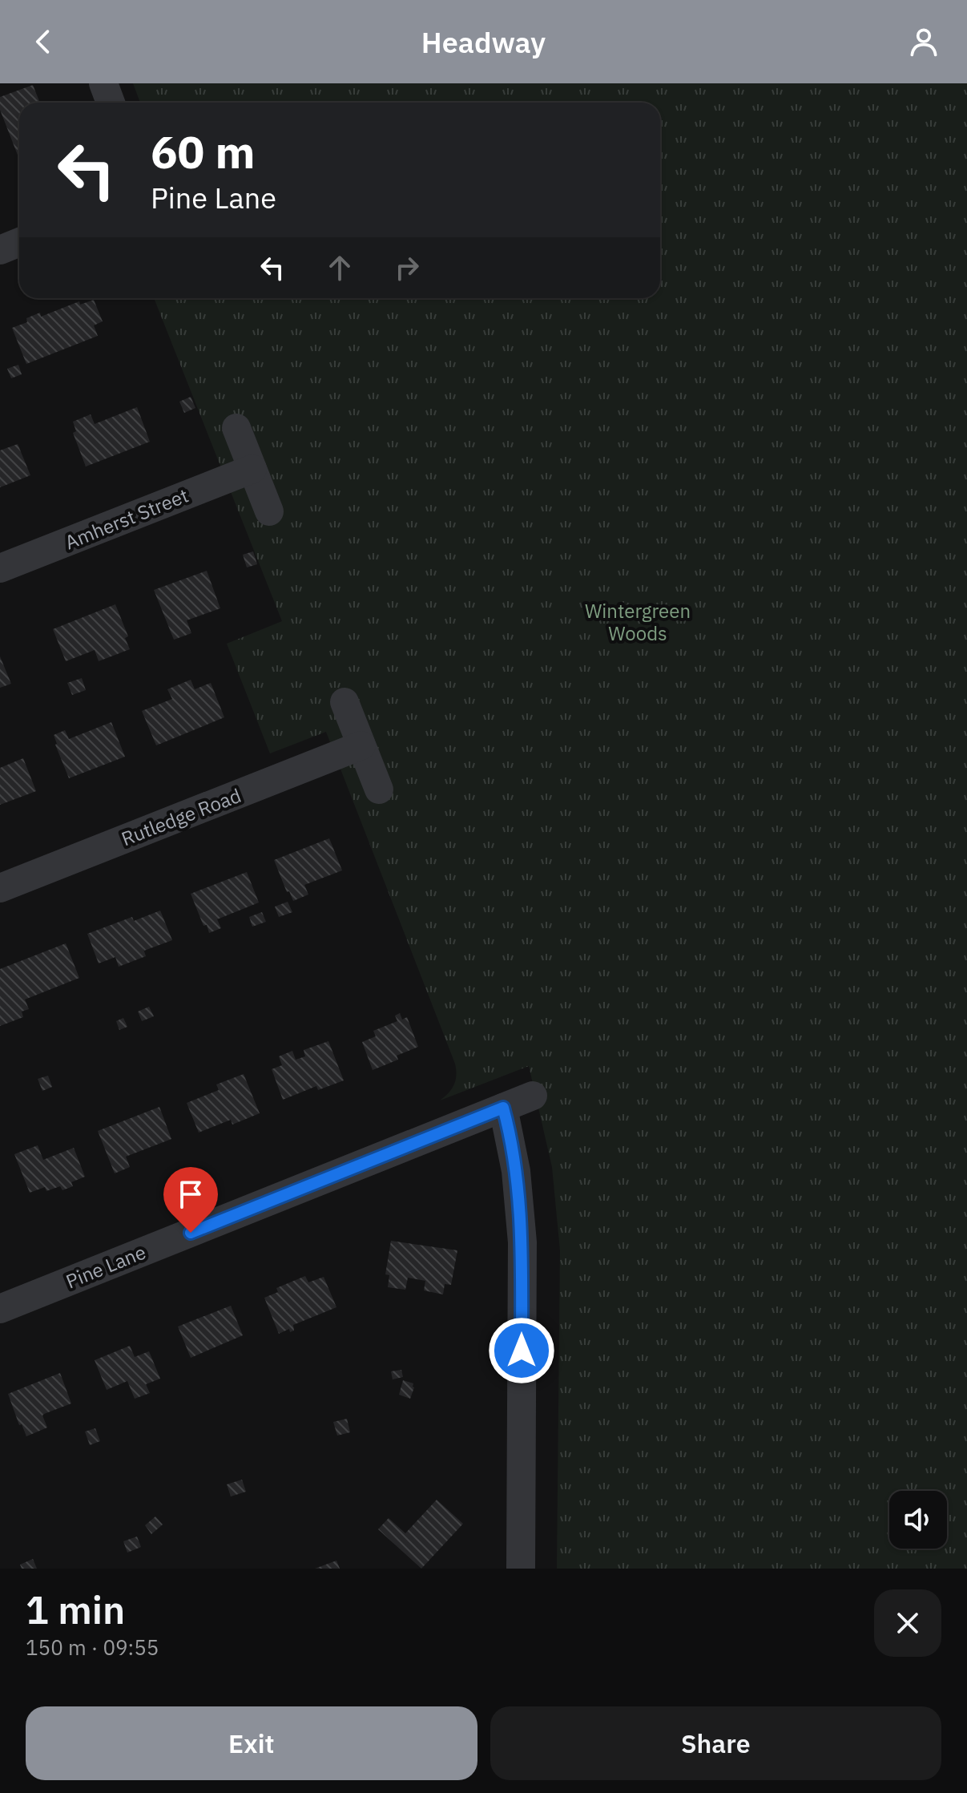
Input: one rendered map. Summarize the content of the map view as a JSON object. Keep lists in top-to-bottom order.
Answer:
{
  "streets": {
    "street": ["Amherst Street", "Rutledge Road", "Pine Lane"]
  },
  "parks": ["Wintergreen Woods"],
  "page": {
    "header": "Headway",
    "turn": ["60 m", "Pine Lane"],
    "heading": ["1 min", "150 m · 09:55"],
    "buttons": ["Exit", "Share"]
  }
}
